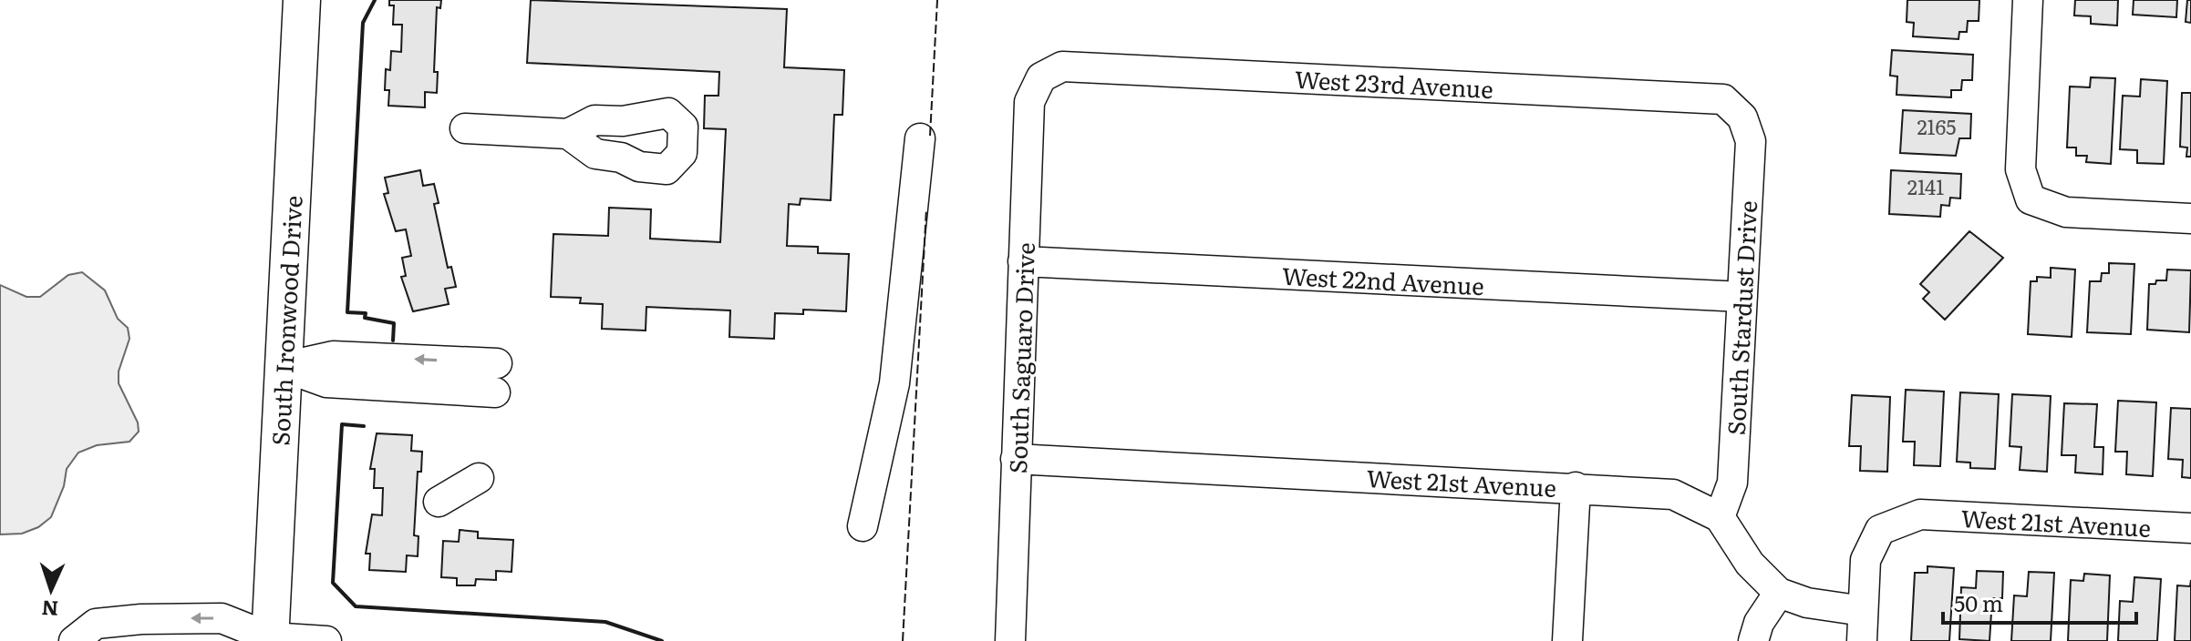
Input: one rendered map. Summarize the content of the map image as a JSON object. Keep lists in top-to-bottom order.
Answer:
{
  "streets": {
    "main road": ["South Ironwood Drive"],
    "street": [
      "West 23rd Avenue",
      "West 22nd Avenue",
      "South Stardust Drive",
      "South Saguaro Drive",
      "West 21st Avenue"
    ]
  },
  "crossings": [
    ["West 23rd Avenue", "South Stardust Drive"],
    ["West 23rd Avenue", "South Saguaro Drive"],
    ["West 22nd Avenue", "South Stardust Drive"],
    ["West 22nd Avenue", "South Saguaro Drive"],
    ["South Stardust Drive", "West 21st Avenue"],
    ["South Saguaro Drive", "West 21st Avenue"]
  ],
  "house_numbers": ["2165", "2141"],
  "scale_bar": "50 m",
  "north": "bottom"
}
